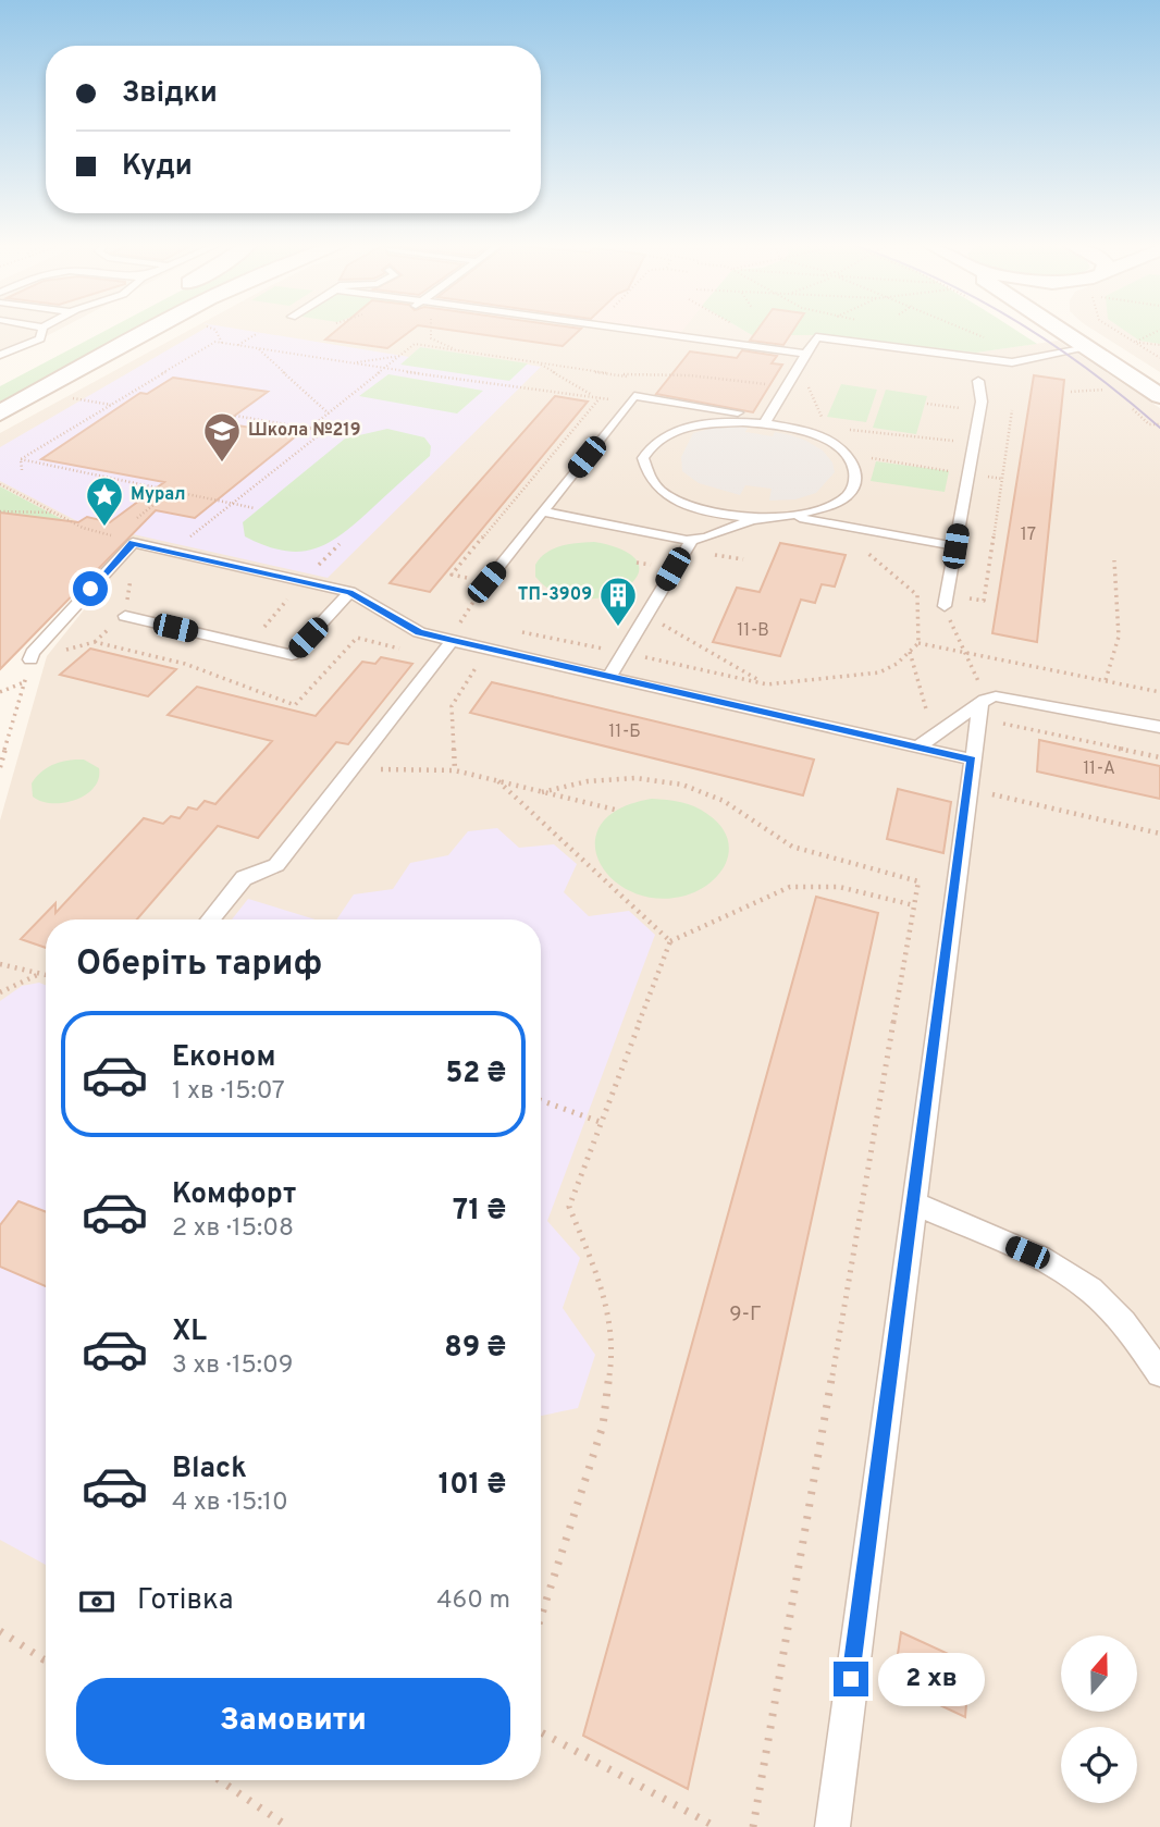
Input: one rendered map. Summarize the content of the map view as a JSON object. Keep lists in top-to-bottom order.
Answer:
{
  "places": {
    "school or university": ["Школа №219"],
    "place": ["Мурал"],
    "building": ["ТП-3909"]
  },
  "house_numbers": [
    "17",
    "11-В",
    "11-Б",
    "11-А",
    "9-Г"
  ],
  "north": "top",
  "page": {
    "banner": ["Звідки", "Куди"],
    "heading": "Оберіть тариф",
    "list": [
      {
        "name": "Економ",
        "note": "1 хв · 15:07",
        "value": "52 ₴"
      },
      {
        "name": "Комфорт",
        "note": "2 хв · 15:08",
        "value": "71 ₴"
      },
      {
        "name": "XL",
        "note": "3 хв · 15:09",
        "value": "89 ₴"
      },
      {
        "name": "Black",
        "note": "4 хв · 15:10",
        "value": "101 ₴"
      }
    ],
    "pay": ["Готівка", "460 m"],
    "bubble": "2 хв",
    "buttons": "Замовити"
  }
}
